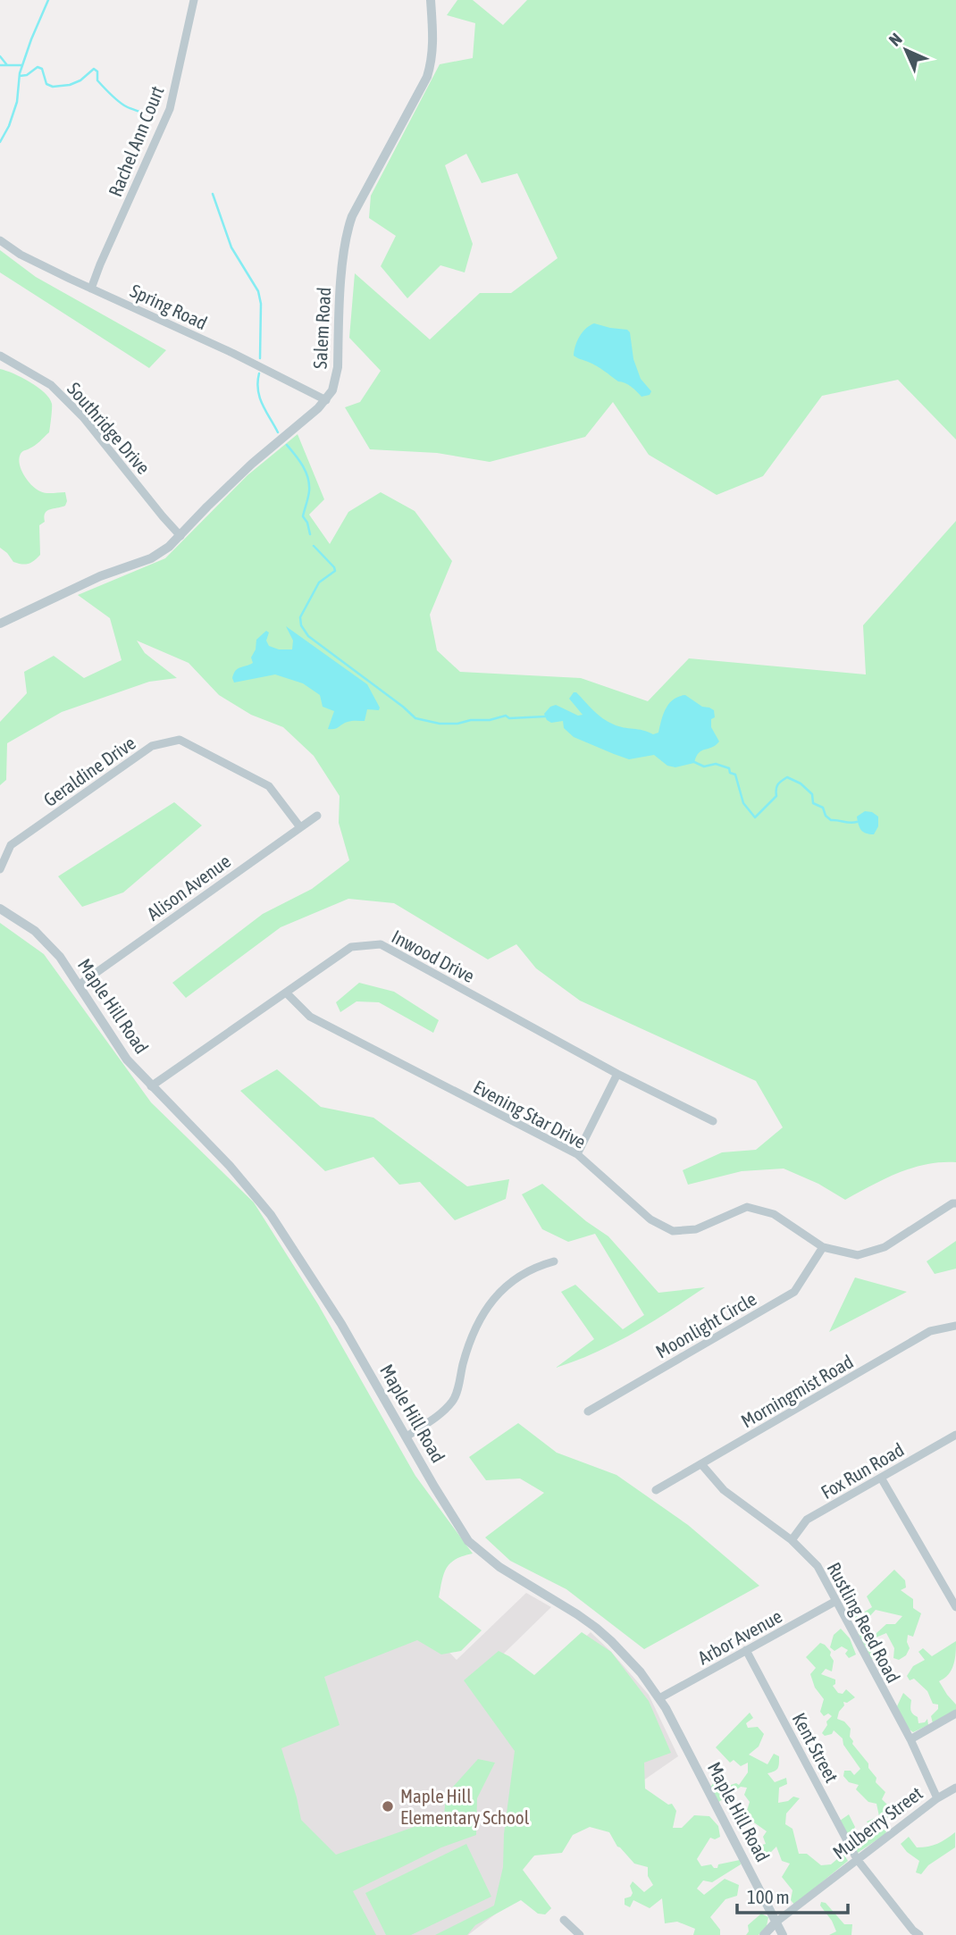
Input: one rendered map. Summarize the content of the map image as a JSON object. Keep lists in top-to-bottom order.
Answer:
{
  "streets": {
    "street": [
      "Rachel Ann Court",
      "Spring Road",
      "Salem Road",
      "Southridge Drive",
      "Geraldine Drive",
      "Alison Avenue",
      "Inwood Drive",
      "Maple Hill Road",
      "Evening Star Drive",
      "Moonlight Circle",
      "Morningmist Road",
      "Fox Run Road",
      "Rustling Reed Road",
      "Arbor Avenue",
      "Kent Street",
      "Mulberry Street"
    ]
  },
  "crossings": [
    ["Rachel Ann Court", "Spring Road"],
    ["Spring Road", "Salem Road"],
    ["Salem Road", "Southridge Drive"],
    ["Geraldine Drive", "Alison Avenue"],
    ["Alison Avenue", "Maple Hill Road"],
    ["Inwood Drive", "Maple Hill Road"],
    ["Inwood Drive", "Evening Star Drive"],
    ["Maple Hill Road", "Arbor Avenue"],
    ["Maple Hill Road", "Mulberry Street"],
    ["Evening Star Drive", "Moonlight Circle"],
    ["Morningmist Road", "Rustling Reed Road"],
    ["Fox Run Road", "Rustling Reed Road"],
    ["Rustling Reed Road", "Arbor Avenue"],
    ["Rustling Reed Road", "Mulberry Street"],
    ["Arbor Avenue", "Kent Street"],
    ["Kent Street", "Mulberry Street"]
  ],
  "places": ["Maple Hill Elementary School"],
  "scale_bar": "100 m",
  "north": "top left"
}
